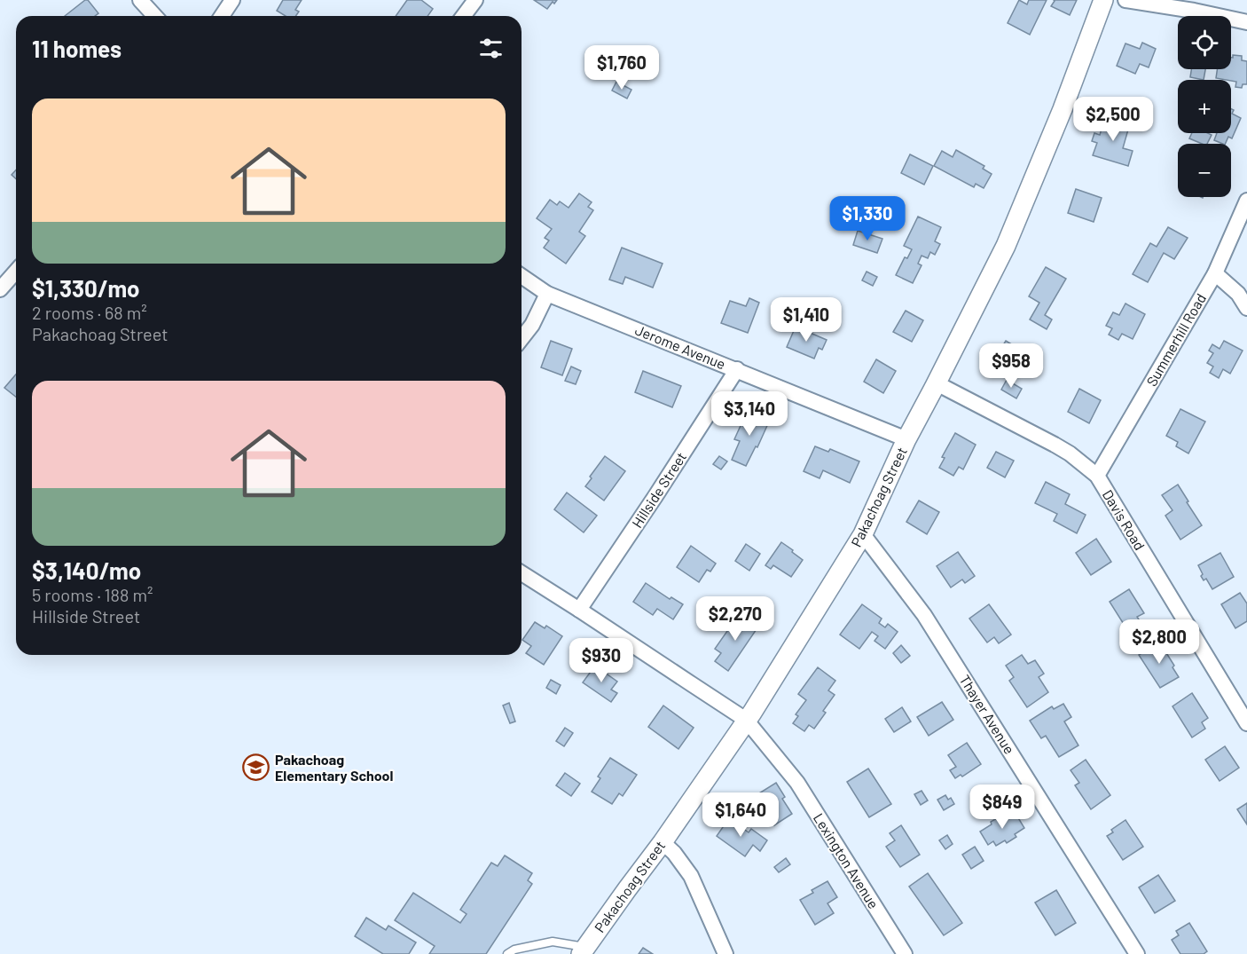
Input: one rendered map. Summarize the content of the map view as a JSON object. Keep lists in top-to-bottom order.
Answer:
{
  "streets": {
    "street": [
      "Summerhill Road",
      "Jerome Avenue",
      "Hillside Street",
      "Pakachoag Street",
      "Davis Road",
      "Thayer Avenue",
      "Lexington Avenue"
    ]
  },
  "crossings": [
    ["Summerhill Road", "Davis Road"],
    ["Jerome Avenue", "Hillside Street"],
    ["Jerome Avenue", "Pakachoag Street"],
    ["Hillside Street", "Lexington Avenue"],
    ["Pakachoag Street", "Davis Road"],
    ["Pakachoag Street", "Thayer Avenue"],
    ["Pakachoag Street", "Lexington Avenue"]
  ],
  "places": {
    "school or university": ["Pakachoag Elementary School"]
  },
  "page": {
    "map_buttons": ["+", "−"],
    "heading": "11 homes",
    "price": [
      "$1,760",
      "$2,500",
      "$1,330",
      "$1,410",
      "$958",
      "$3,140",
      "$2,270",
      "$2,800",
      "$930",
      "$849",
      "$1,640"
    ],
    "list": [
      {
        "name": "$1,330/mo",
        "note": "2 rooms · 68 m² · Pakachoag Street"
      },
      {
        "name": "$3,140/mo",
        "note": "5 rooms · 188 m² · Hillside Street"
      }
    ]
  }
}
